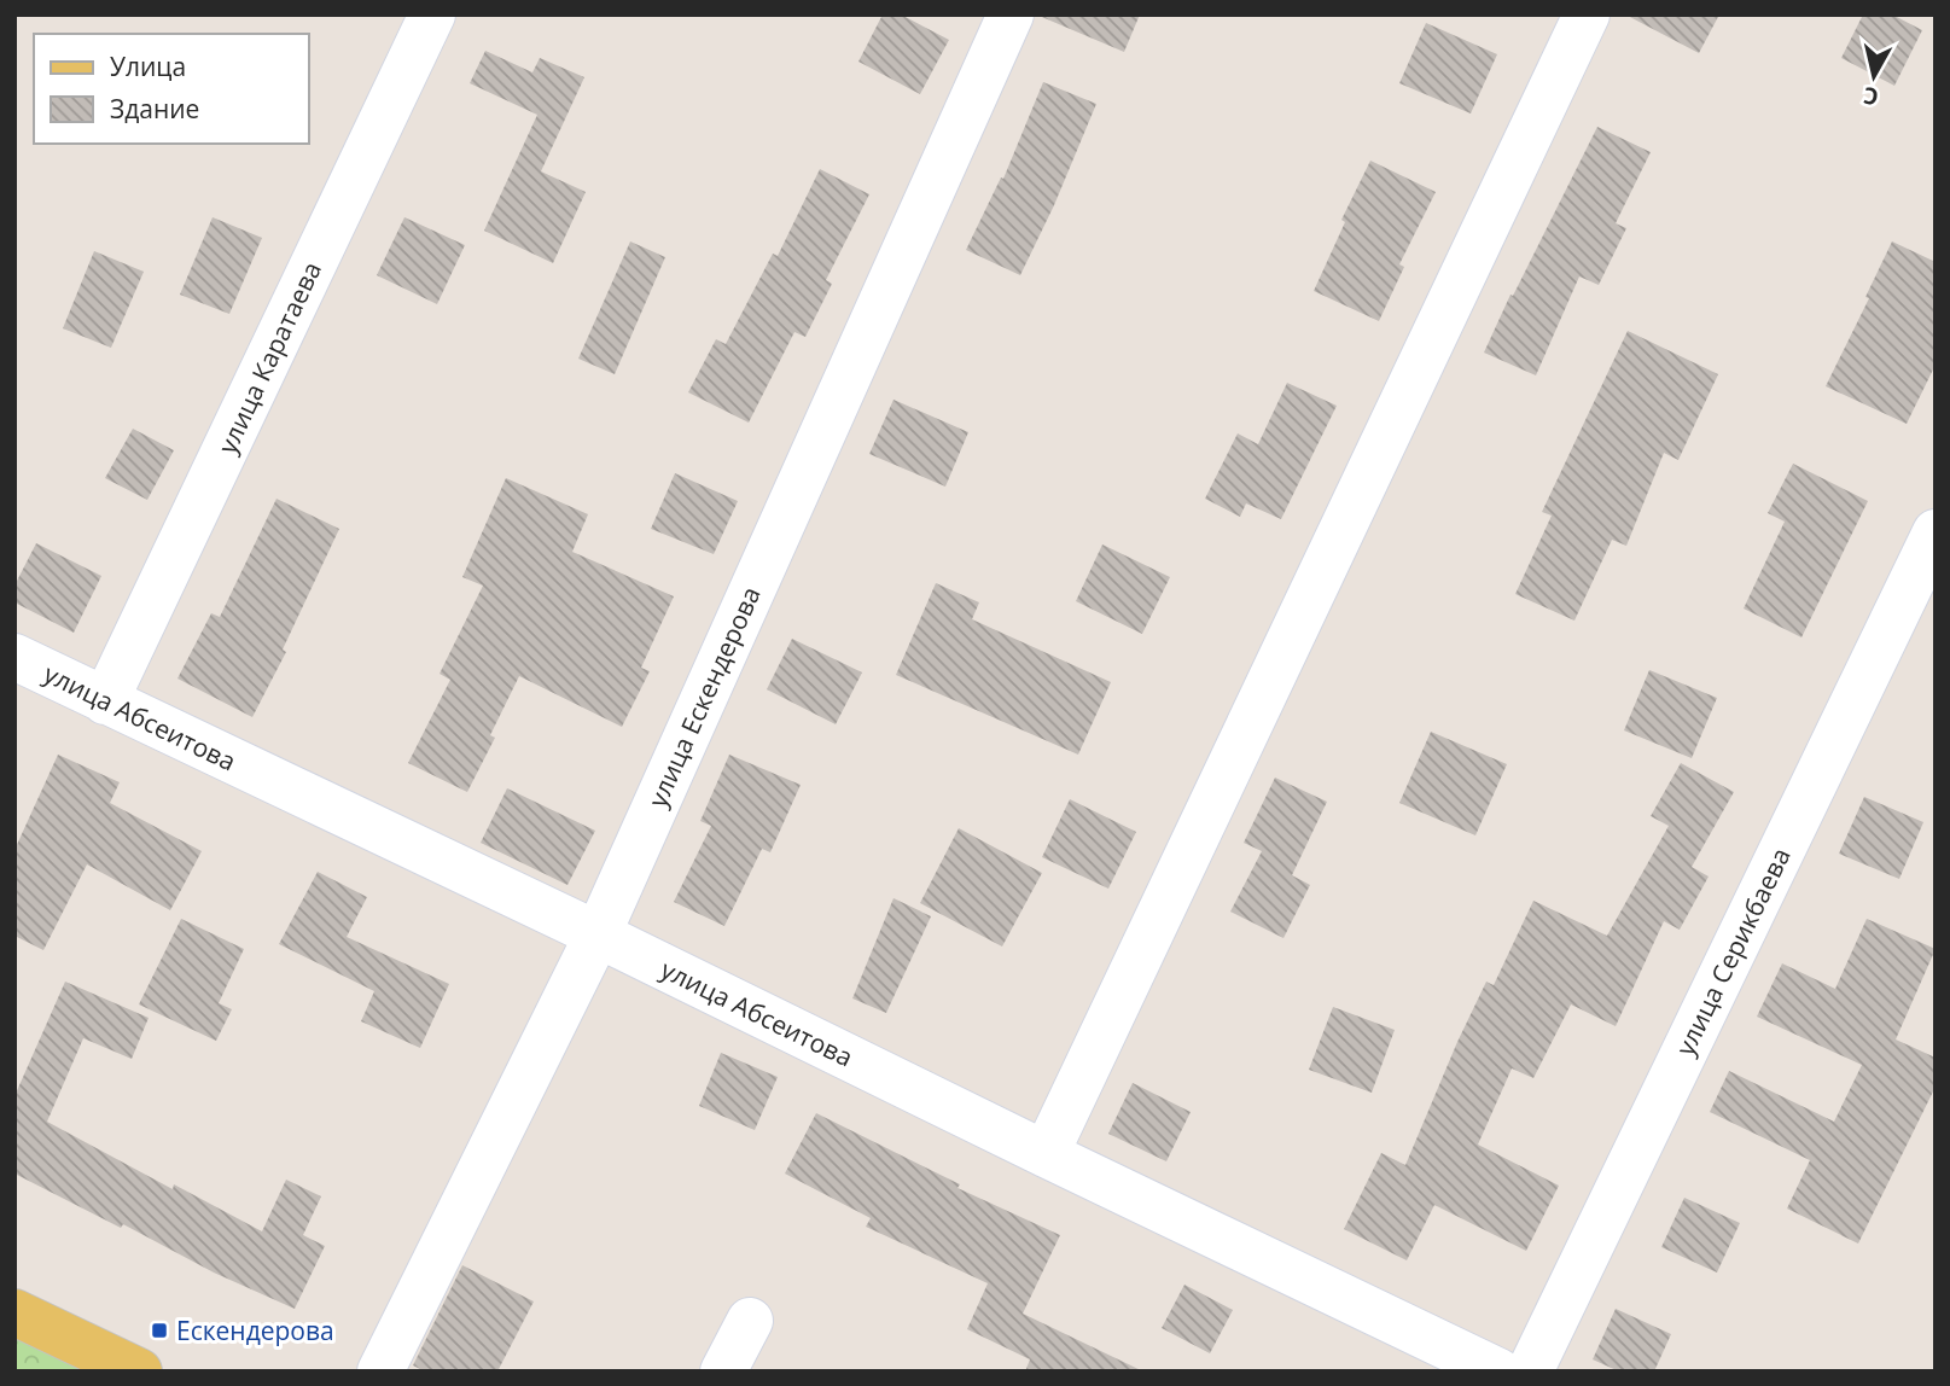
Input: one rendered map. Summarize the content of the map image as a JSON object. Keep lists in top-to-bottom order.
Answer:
{
  "streets": {
    "street": [
      "улица Каратаева",
      "улица Ескендерова",
      "улица Абсеитова",
      "улица Серикбаева"
    ]
  },
  "crossings": [
    ["улица Каратаева", "улица Абсеитова"],
    ["улица Ескендерова", "улица Абсеитова"]
  ],
  "places": {
    "transit": ["Ескендерова"]
  },
  "legend": ["Улица", "Здание"],
  "north": "bottom"
}
